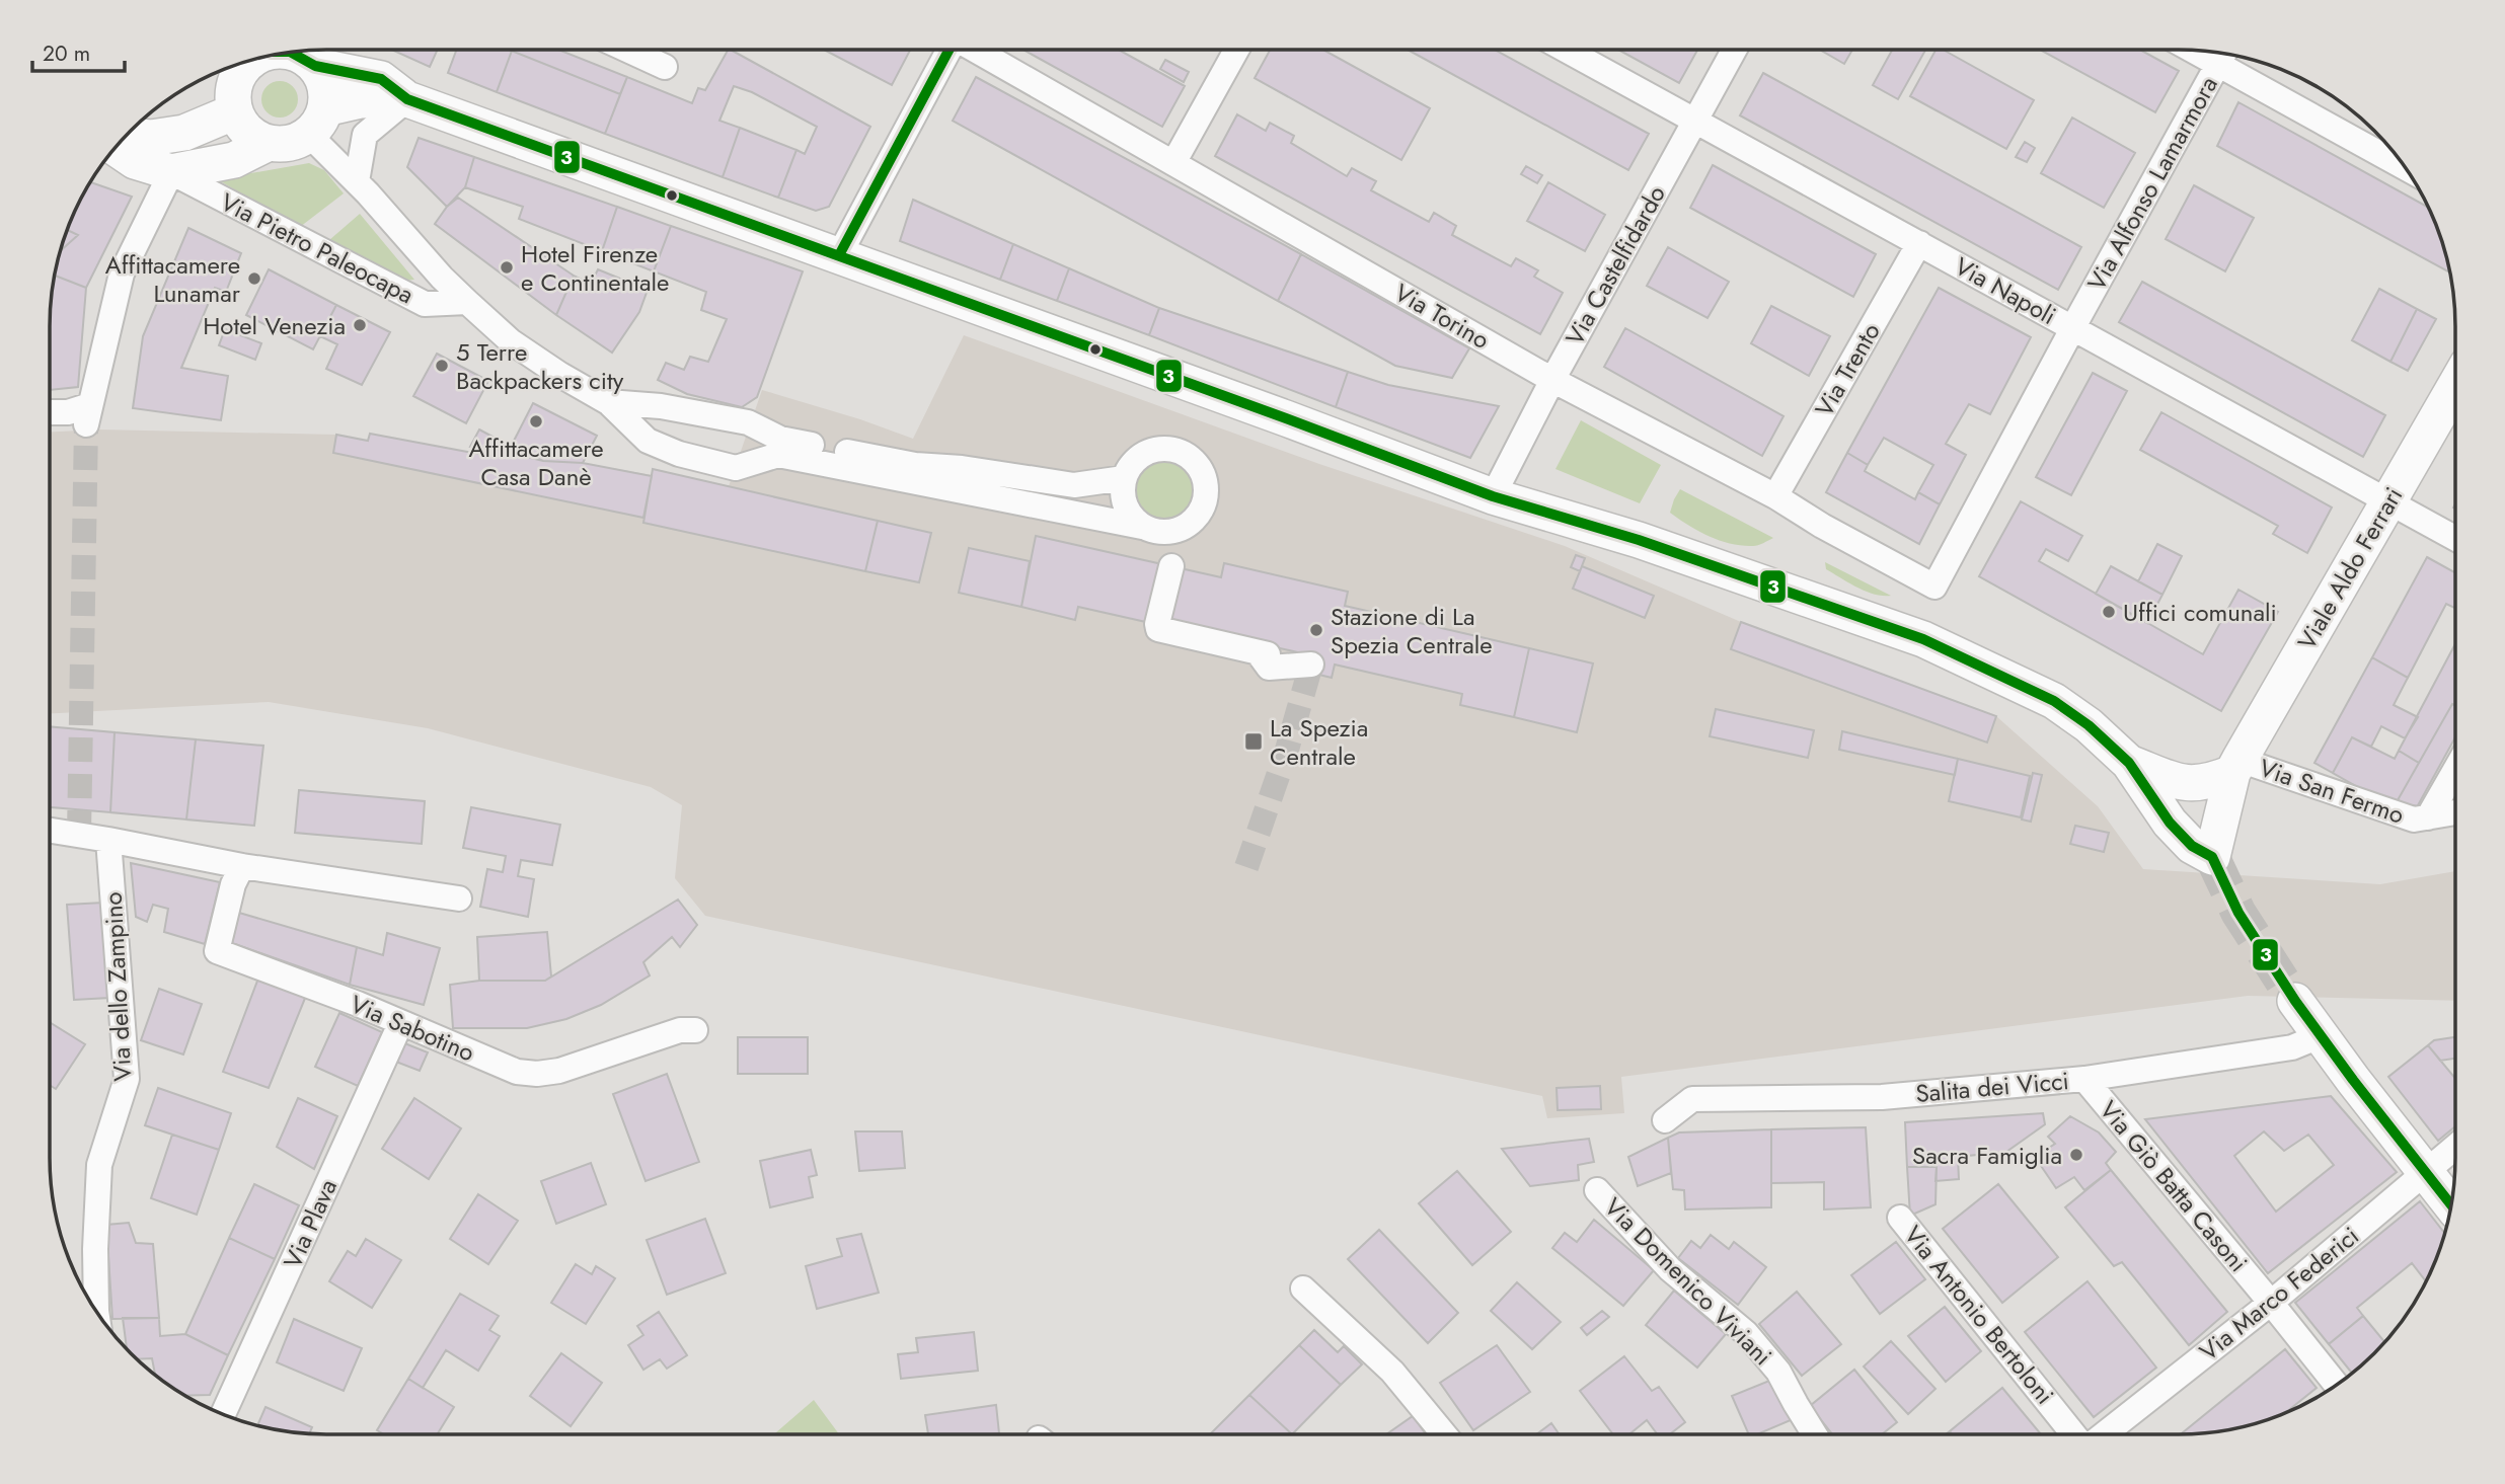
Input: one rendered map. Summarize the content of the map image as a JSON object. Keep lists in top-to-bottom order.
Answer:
{
  "streets": {
    "street": [
      "Via Alfonso Lamarmora",
      "Via Pietro Paleocapa",
      "Via Castelfidardo",
      "Via Napoli",
      "Via Torino",
      "Via Trento",
      "Viale Aldo Ferrari",
      "Via San Fermo",
      "Via dello Zampino",
      "Via Sabotino",
      "Salita dei Vicci",
      "Via Giò Batta Casoni",
      "Via Plava",
      "Via Domenico Viviani",
      "Via Marco Federici",
      "Via Antonio Bertoloni"
    ]
  },
  "crossings": [
    ["Via Alfonso Lamarmora", "Via Napoli"],
    ["Via Alfonso Lamarmora", "Via Torino"],
    ["Via Castelfidardo", "Via Napoli"],
    ["Via Castelfidardo", "Via Torino"],
    ["Via Napoli", "Via Trento"],
    ["Via Napoli", "Viale Aldo Ferrari"],
    ["Via Torino", "Via Trento"],
    ["Viale Aldo Ferrari", "Via San Fermo"],
    ["Via Sabotino", "Via Plava"],
    ["Salita dei Vicci", "Via Giò Batta Casoni"],
    ["Via Giò Batta Casoni", "Via Marco Federici"]
  ],
  "places": {
    "other": [
      "Hotel Firenze e Continentale",
      "Affittacamere Lunamar",
      "Hotel Venezia",
      "5 Terre Backpackers city",
      "Affittacamere Casa Danè",
      "Uffici comunali",
      "Stazione di La Spezia Centrale",
      "Sacra Famiglia"
    ],
    "transit": ["La Spezia Centrale"]
  },
  "lines": ["transit line 3"],
  "scale_bar": "20 m"
}
